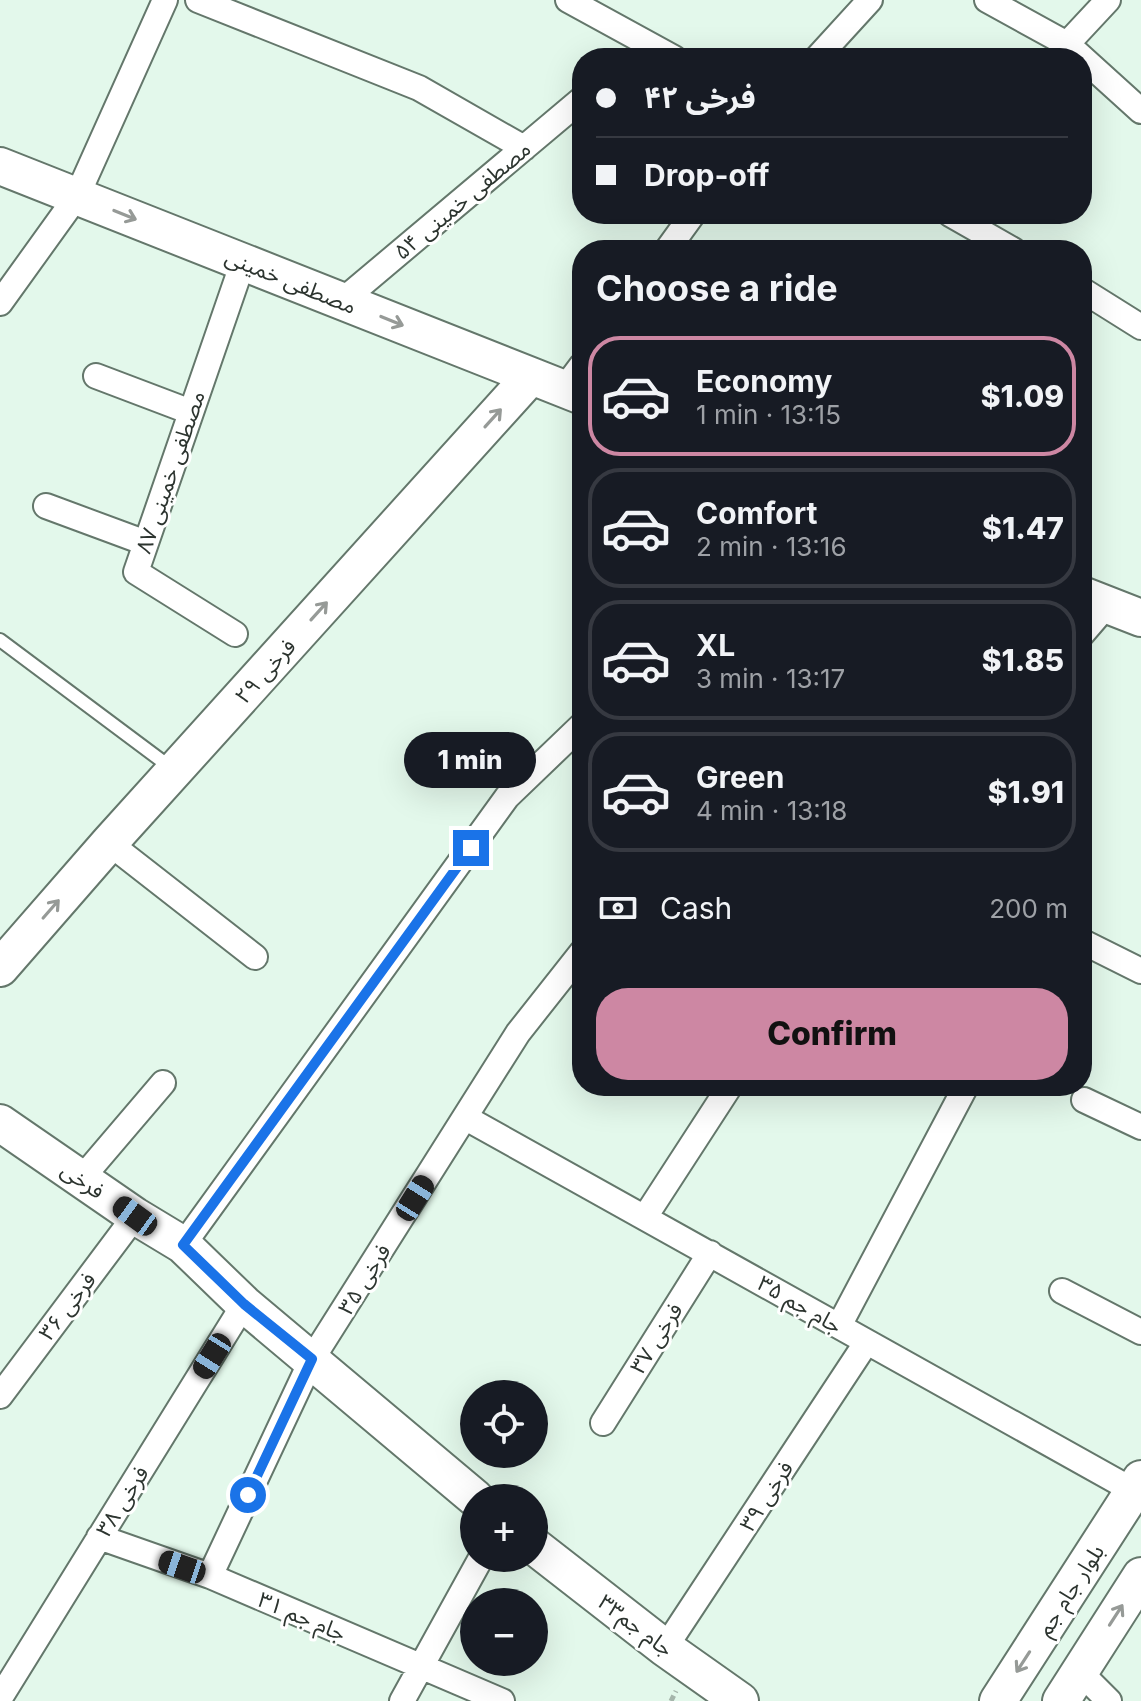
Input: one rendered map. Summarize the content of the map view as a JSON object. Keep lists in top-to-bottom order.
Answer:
{
  "streets": {
    "street": [
      "مصطفی خمینی ۵۴",
      "مصطفی خمینی",
      "مصطفی خمینی ۸۷",
      "فرخی ۲۹",
      "فرخی",
      "فرخی ۳۵",
      "جام جم ۳۵",
      "فرخی ۳۶",
      "فرخی ۳۷",
      "فرخی ۳۹",
      "فرخی ۳۸",
      "بلوار جام جم",
      "جام جم ۳۱",
      "جام جم۳۳"
    ]
  },
  "crossings": [
    ["مصطفی خمینی ۵۴", "مصطفی خمینی"],
    ["مصطفی خمینی", "مصطفی خمینی ۸۷"],
    ["مصطفی خمینی", "فرخی ۲۹"],
    ["فرخی", "فرخی ۳۵"],
    ["فرخی", "فرخی ۳۶"],
    ["فرخی", "فرخی ۳۸"],
    ["فرخی ۳۵", "جام جم ۳۵"],
    ["فرخی ۳۵", "جام جم ۳۱"],
    ["جام جم ۳۵", "فرخی ۳۷"],
    ["جام جم ۳۵", "فرخی ۳۹"],
    ["جام جم ۳۵", "بلوار جام جم"],
    ["فرخی ۳۹", "جام جم۳۳"],
    ["فرخی ۳۸", "جام جم ۳۱"]
  ],
  "page": {
    "banner": ["فرخی ۴۲", "Drop-off"],
    "heading": "Choose a ride",
    "list": [
      {
        "name": "Economy",
        "note": "1 min · 13:15",
        "value": "$1.09"
      },
      {
        "name": "Comfort",
        "note": "2 min · 13:16",
        "value": "$1.47"
      },
      {
        "name": "XL",
        "note": "3 min · 13:17",
        "value": "$1.85"
      },
      {
        "name": "Green",
        "note": "4 min · 13:18",
        "value": "$1.91"
      }
    ],
    "bubble": "1 min",
    "pay": ["Cash", "200 m"],
    "buttons": "Confirm",
    "map_buttons": ["+", "−"]
  }
}
